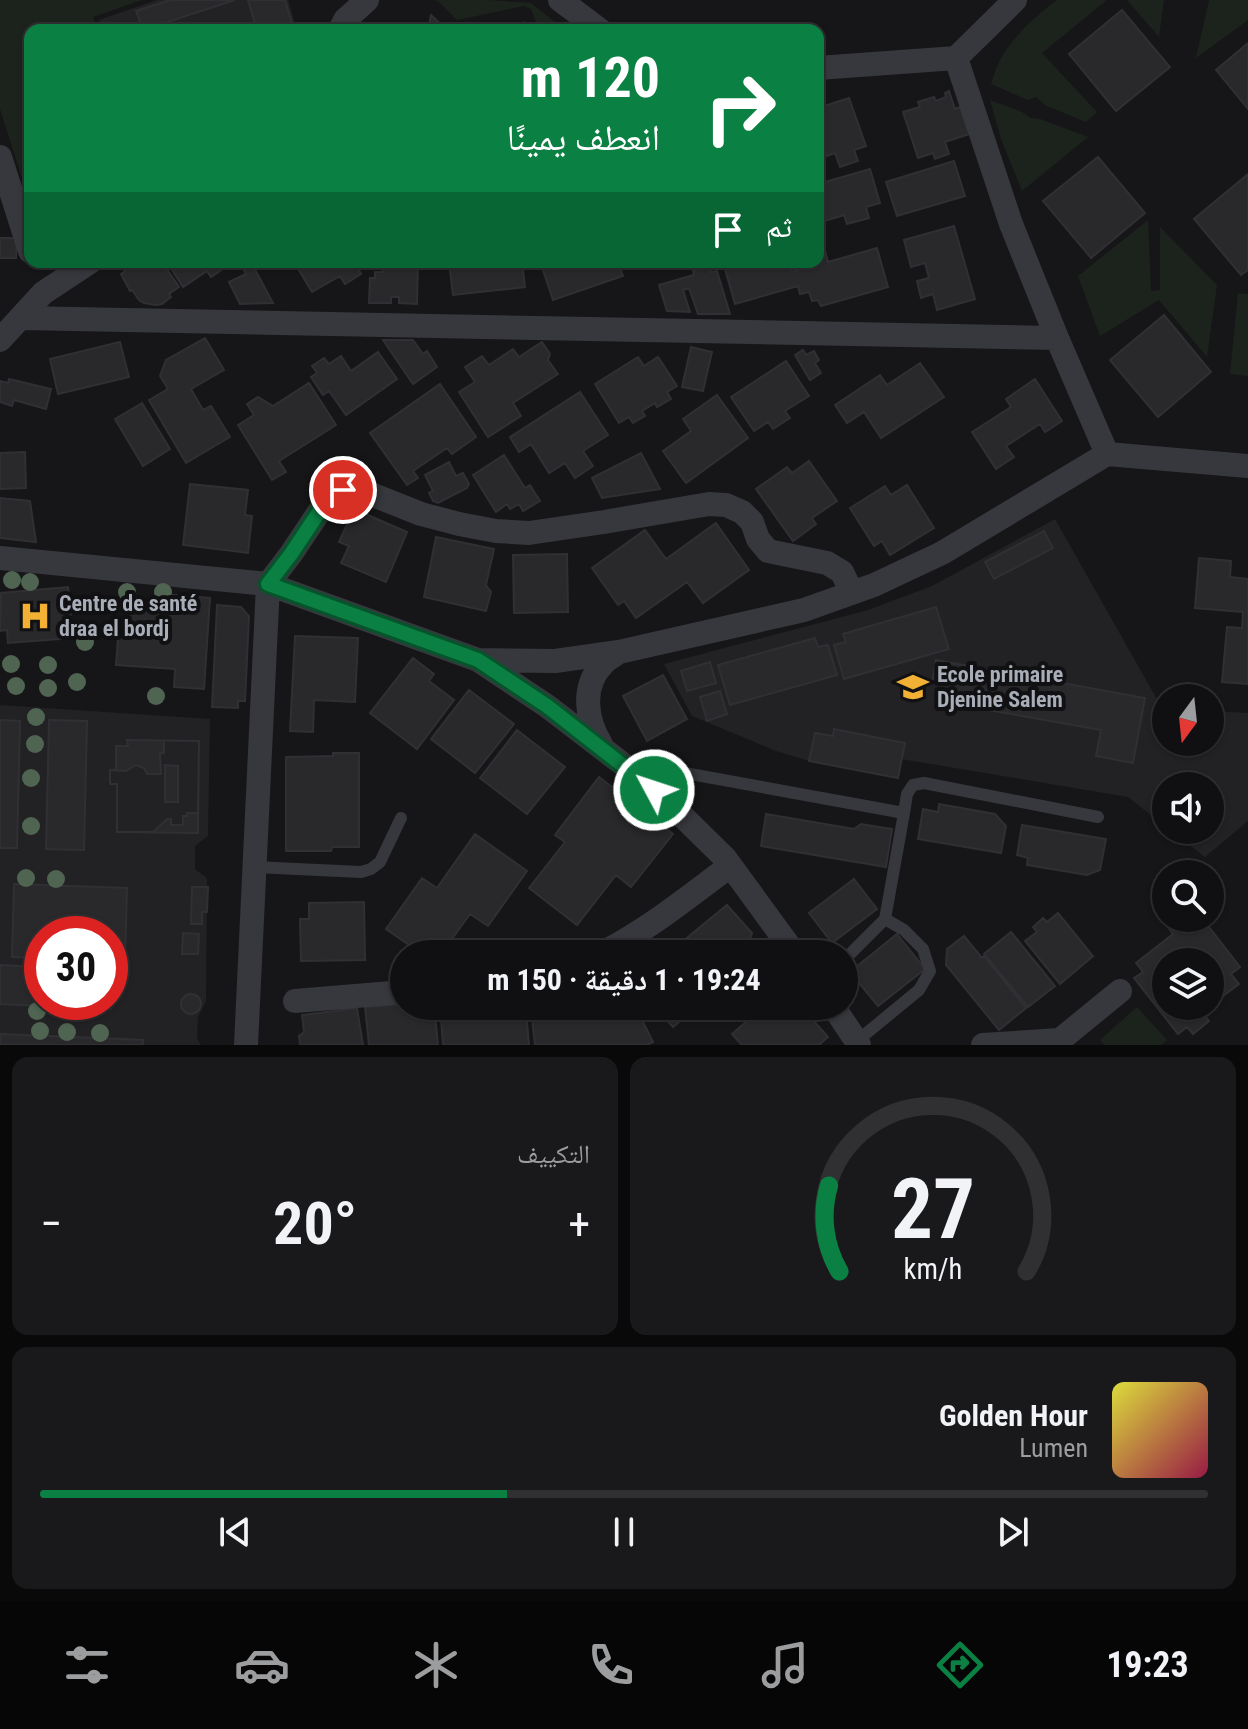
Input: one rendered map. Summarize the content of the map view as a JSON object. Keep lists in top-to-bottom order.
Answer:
{
  "places": {
    "hospital": ["Centre de santé draa el bordj"],
    "school or university": ["Ecole primaire Djenine Salem"]
  },
  "north": "bottom",
  "page": {
    "turn": ["120 m", "انعطف يمينًا"],
    "then": "ثم",
    "limit": "30",
    "trip": "19:24 · 1 دقيقة · 150 m",
    "tile": "التكييف",
    "heat": ["−", "20°", "+"],
    "song": ["Golden Hour", "Lumen"],
    "tabs": "19:23",
    "gauge": ["27", "km/h"]
  }
}
